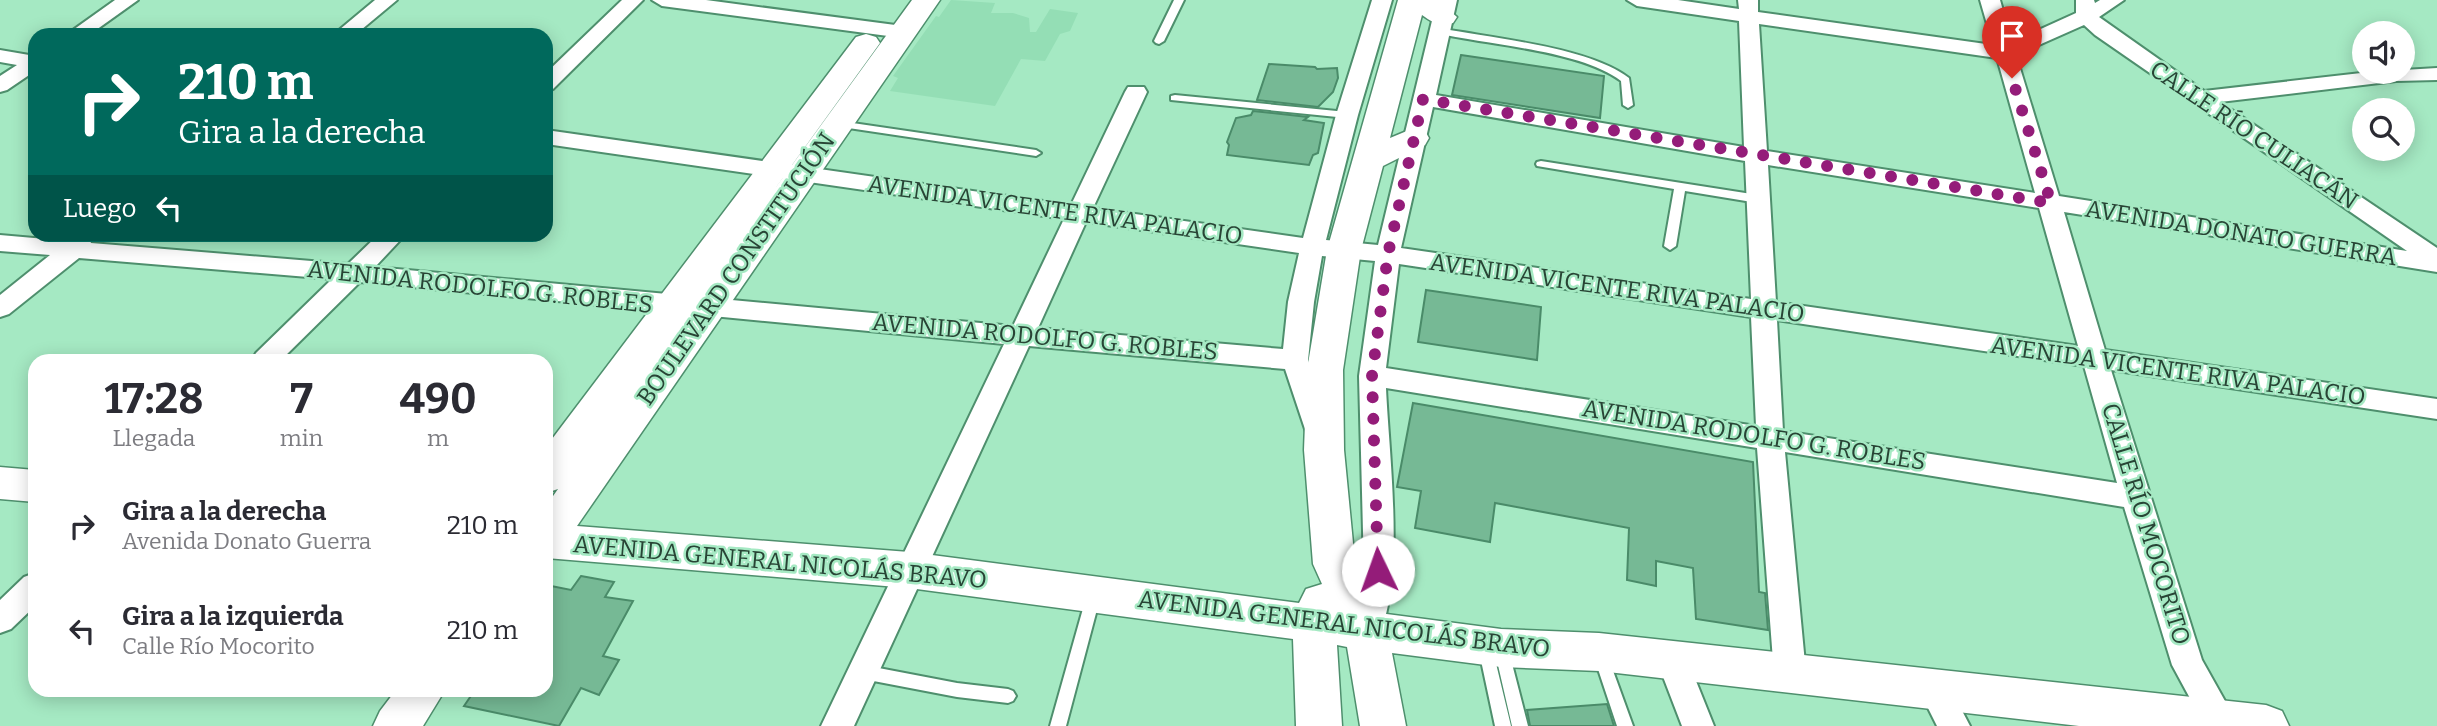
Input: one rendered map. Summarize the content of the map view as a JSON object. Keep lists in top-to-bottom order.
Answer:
{
  "streets": {
    "main road": ["BOULEVARD CONSTITUCIÓN", "AVENIDA GENERAL NICOLÁS BRAVO"],
    "street": [
      "CALLE RÍO CULIACÁN",
      "AVENIDA VICENTE RIVA PALACIO",
      "AVENIDA DONATO GUERRA",
      "AVENIDA RODOLFO G. ROBLES",
      "CALLE RÍO MOCORITO"
    ]
  },
  "crossings": [
    ["CALLE RÍO CULIACÁN", "AVENIDA DONATO GUERRA"],
    ["AVENIDA VICENTE RIVA PALACIO", "BOULEVARD CONSTITUCIÓN"],
    ["AVENIDA VICENTE RIVA PALACIO", "CALLE RÍO MOCORITO"],
    ["AVENIDA DONATO GUERRA", "CALLE RÍO MOCORITO"],
    ["BOULEVARD CONSTITUCIÓN", "AVENIDA RODOLFO G. ROBLES"],
    ["AVENIDA RODOLFO G. ROBLES", "CALLE RÍO MOCORITO"],
    ["CALLE RÍO MOCORITO", "AVENIDA GENERAL NICOLÁS BRAVO"]
  ],
  "page": {
    "turn": ["210 m", "Gira a la derecha"],
    "then": "Luego",
    "eta": [
      "17:28",
      "Llegada",
      "7",
      "min",
      "490",
      "m"
    ],
    "list": [
      {
        "name": "Gira a la derecha",
        "note": "Avenida Donato Guerra",
        "value": "210 m"
      },
      {
        "name": "Gira a la izquierda",
        "note": "Calle Río Mocorito",
        "value": "210 m"
      }
    ]
  }
}
